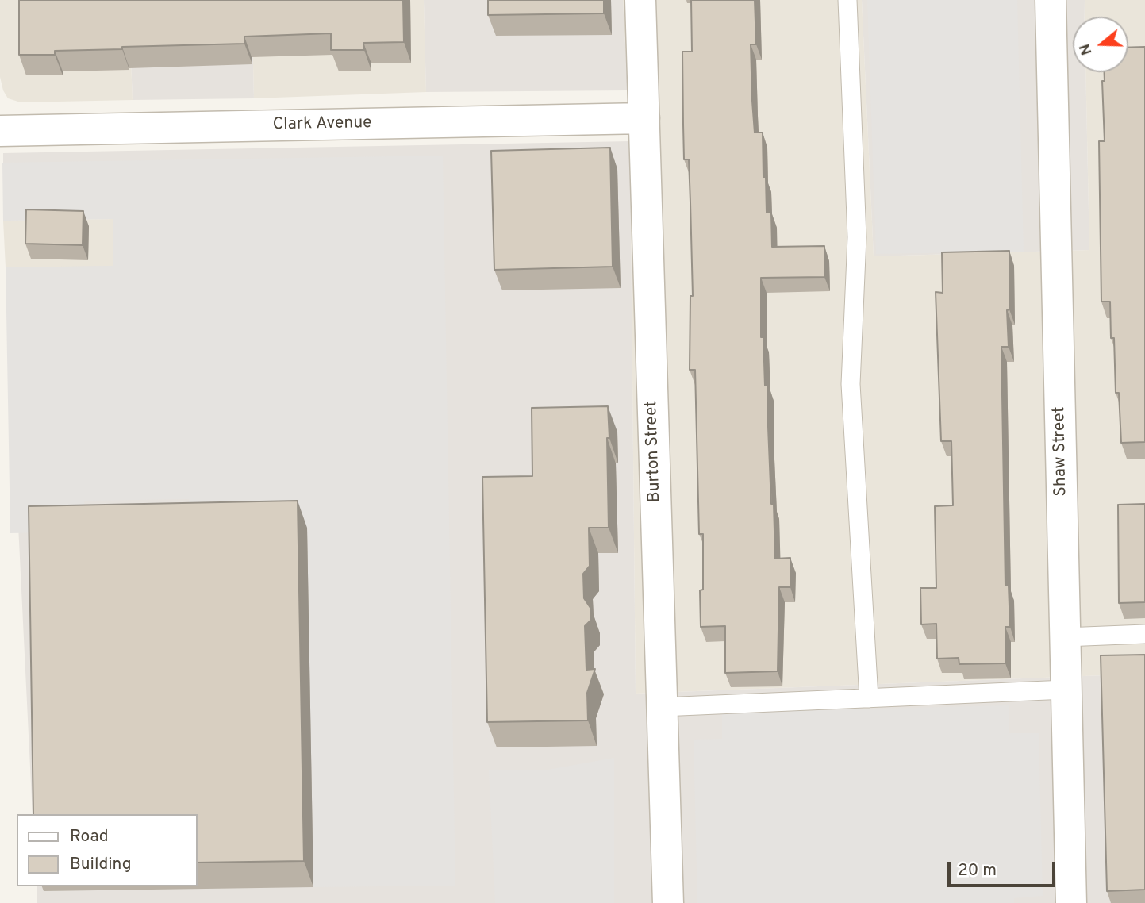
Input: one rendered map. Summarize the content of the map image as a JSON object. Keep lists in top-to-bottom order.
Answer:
{
  "streets": {
    "street": ["Clark Avenue", "Burton Street", "Shaw Street"]
  },
  "crossings": [
    ["Clark Avenue", "Burton Street"]
  ],
  "legend": ["Road", "Building"],
  "scale_bar": "20 m",
  "north": "left"
}
